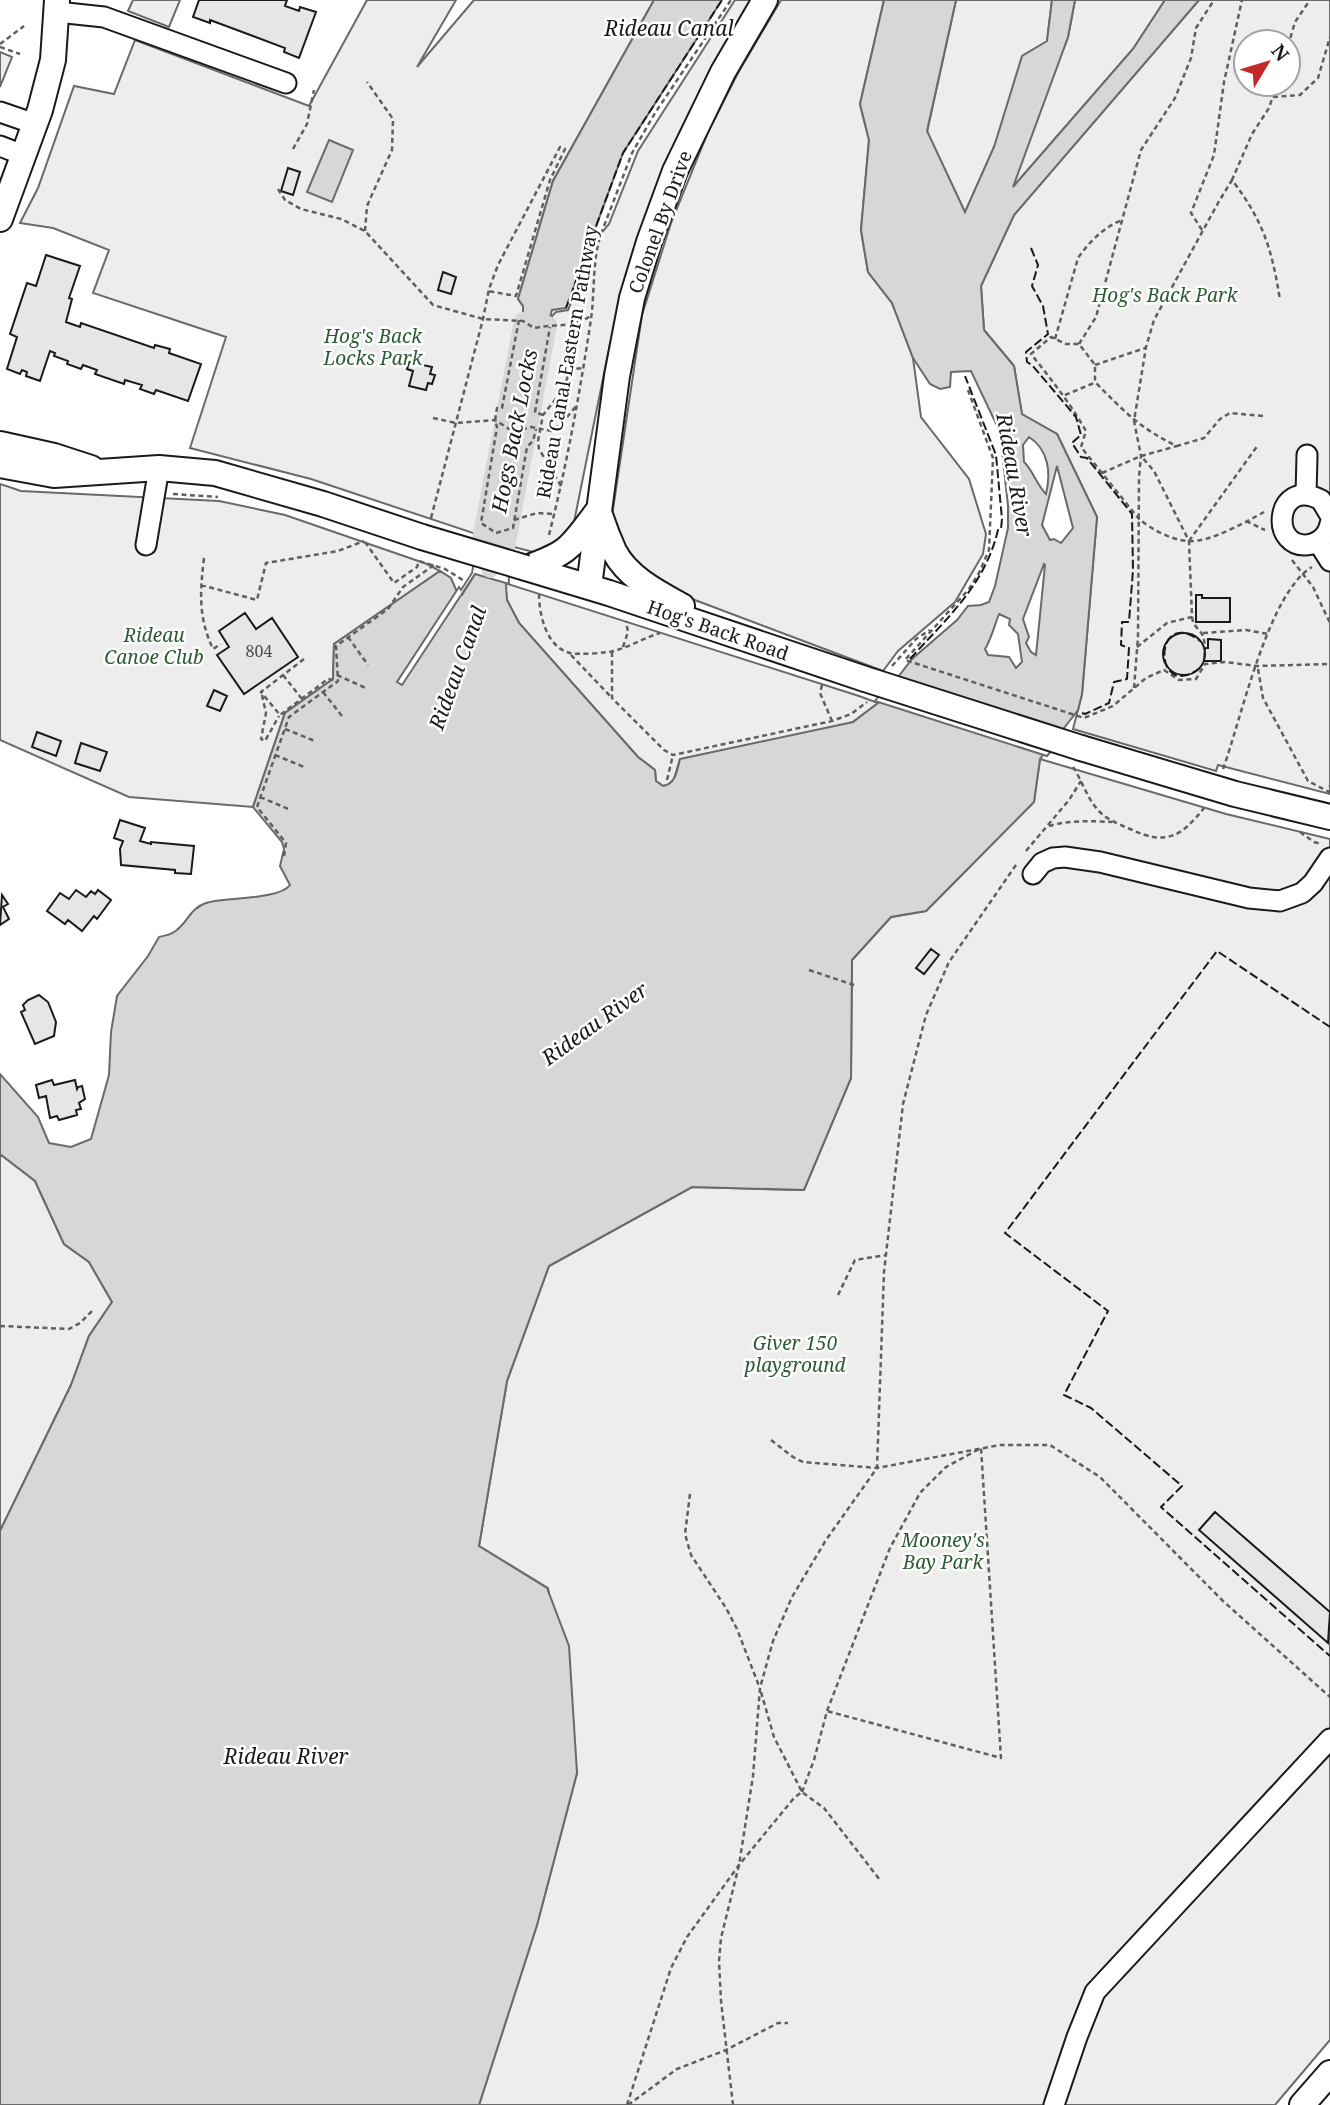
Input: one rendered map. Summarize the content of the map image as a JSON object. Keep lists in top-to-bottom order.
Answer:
{
  "streets": {
    "main road": ["Colonel By Drive", "Hog's Back Road"],
    "path": ["Rideau Canal Eastern Pathway"]
  },
  "crossings": [
    ["Colonel By Drive", "Hog's Back Road"]
  ],
  "water": ["Rideau Canal", "Hogs Back Locks", "Rideau River"],
  "parks": [
    "Hog's Back Park",
    "Hog's Back Locks Park",
    "Rideau Canoe Club",
    "Giver 150 playground",
    "Mooney's Bay Park"
  ],
  "house_numbers": ["804"],
  "north": "top right"
}
